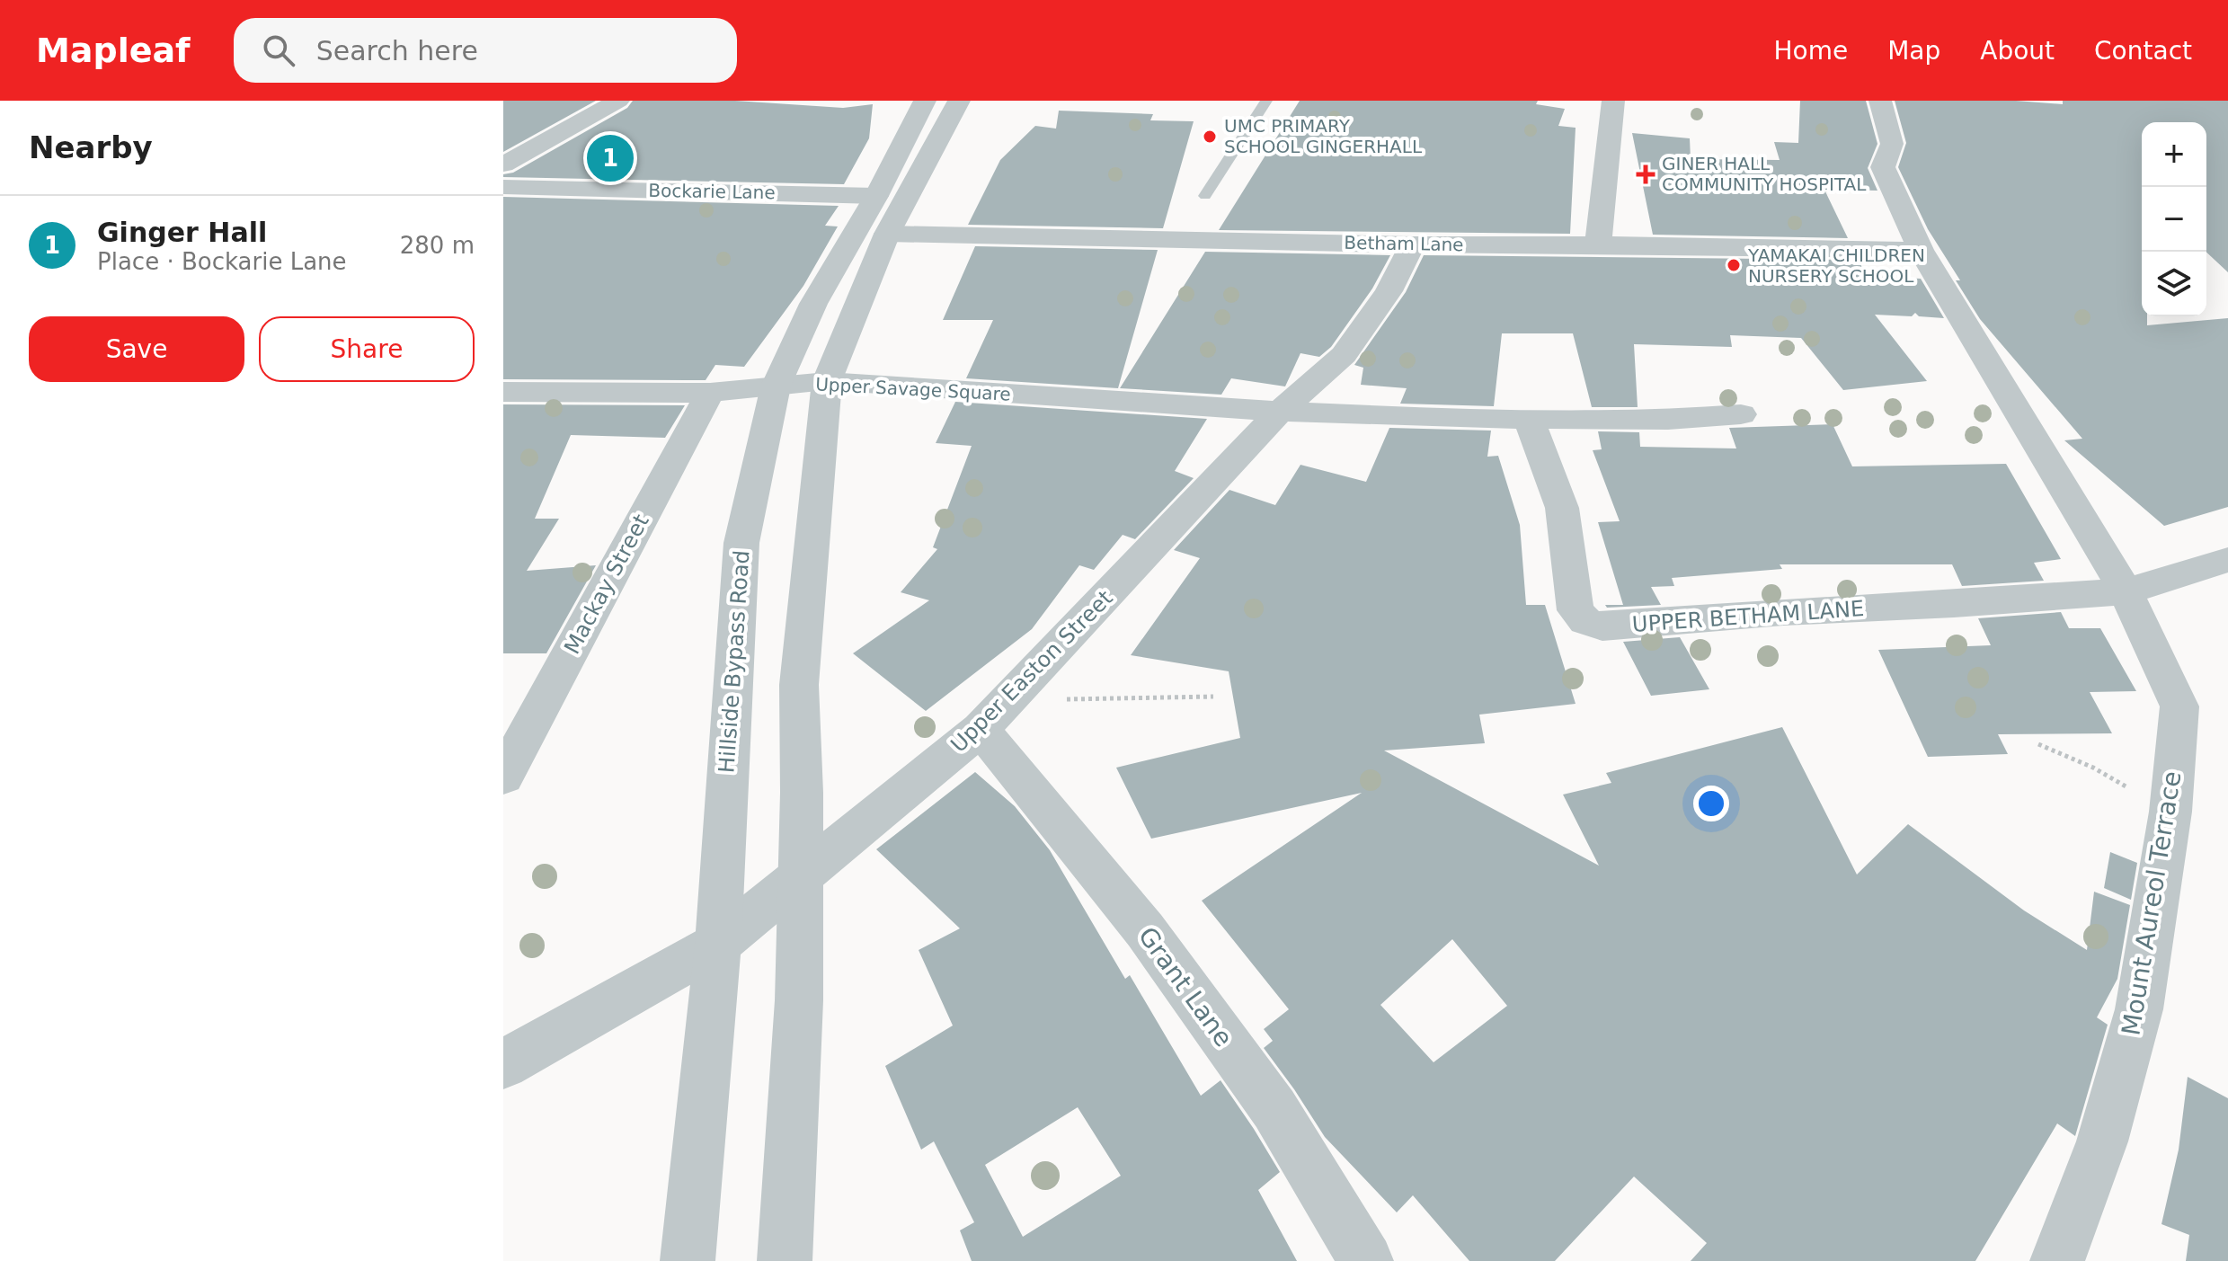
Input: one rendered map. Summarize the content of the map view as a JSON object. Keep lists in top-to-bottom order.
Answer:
{
  "streets": {
    "street": [
      "Bockarie Lane",
      "Betham Lane",
      "Upper Savage Square",
      "Mackay Street",
      "UPPER BETHAM LANE",
      "Hillside Bypass Road",
      "Upper Easton Street",
      "Mount Aureol Terrace",
      "Grant Lane"
    ]
  },
  "crossings": [
    ["Bockarie Lane", "Hillside Bypass Road"],
    ["Betham Lane", "Upper Easton Street"],
    ["Upper Savage Square", "Mackay Street"],
    ["Upper Savage Square", "UPPER BETHAM LANE"],
    ["Upper Savage Square", "Hillside Bypass Road"],
    ["Upper Savage Square", "Upper Easton Street"],
    ["UPPER BETHAM LANE", "Mount Aureol Terrace"],
    ["Hillside Bypass Road", "Upper Easton Street"],
    ["Upper Easton Street", "Grant Lane"]
  ],
  "places": {
    "other": ["UMC PRIMARY SCHOOL GINGERHALL", "YAMAKAI CHILDREN NURSERY SCHOOL"],
    "health": ["GINER HALL COMMUNITY HOSPITAL"]
  },
  "page": {
    "header": "Mapleaf",
    "search": "Search here",
    "nav": [
      "Home",
      "Map",
      "About",
      "Contact"
    ],
    "heading": "Nearby",
    "map_buttons": ["+", "−"],
    "pins": "1",
    "list": [
      {
        "mark": "1",
        "name": "Ginger Hall",
        "note": "Place · Bockarie Lane",
        "value": "280 m"
      }
    ],
    "buttons": ["Save", "Share"]
  }
}
